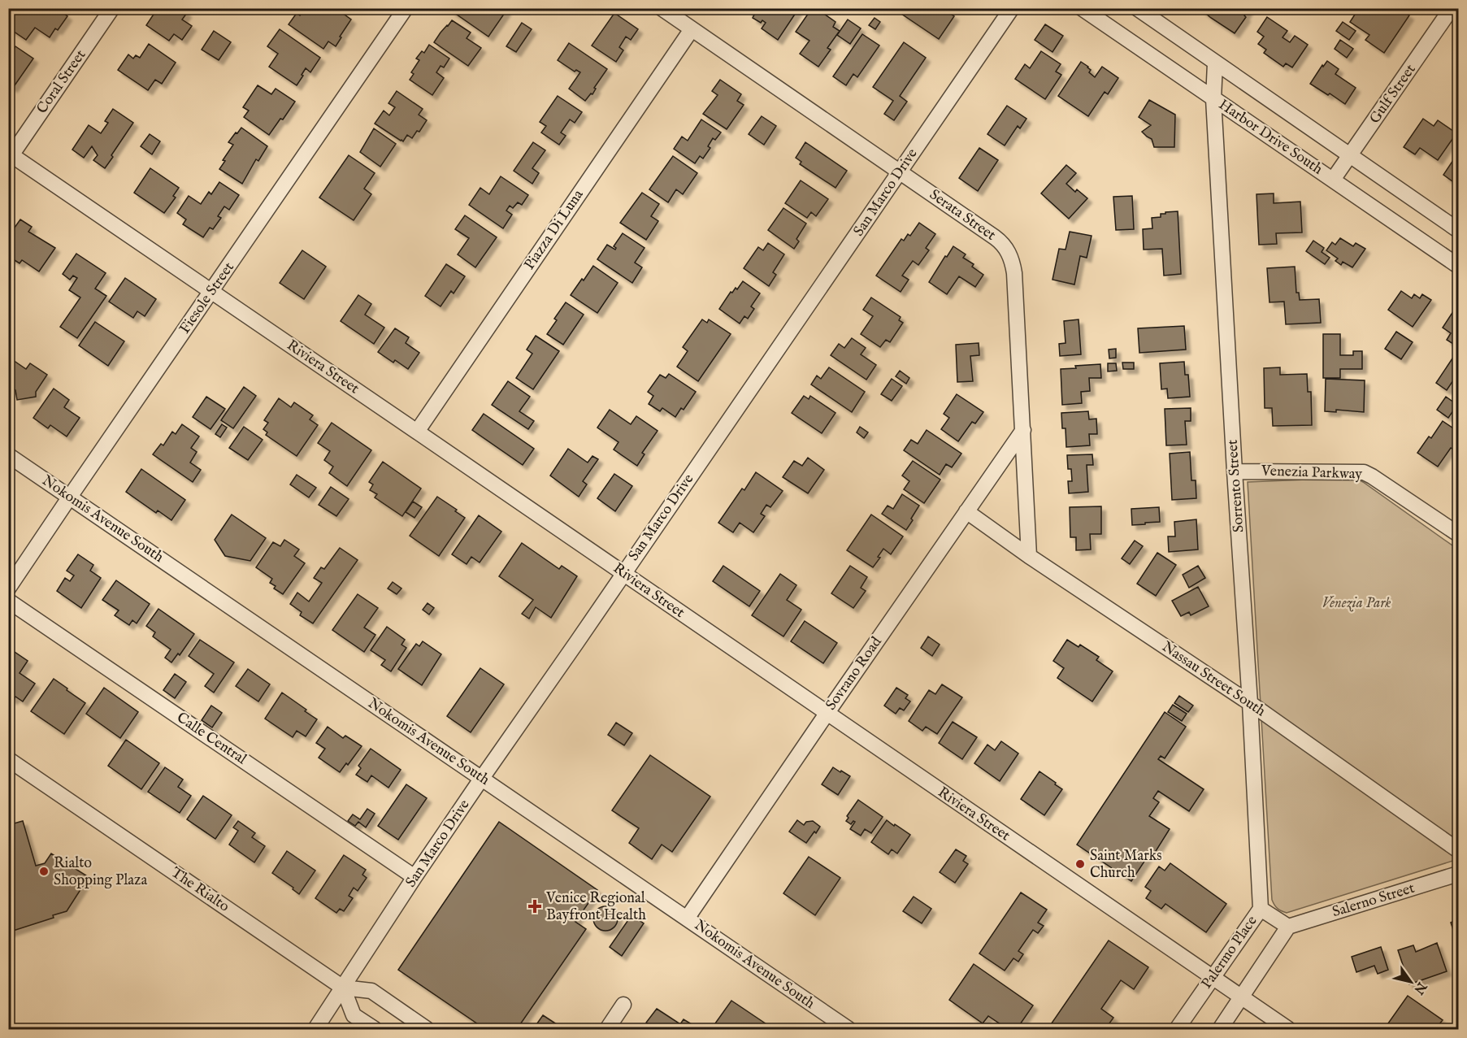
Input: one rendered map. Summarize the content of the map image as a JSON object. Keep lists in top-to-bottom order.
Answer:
{
  "streets": {
    "street": [
      "Coral Street",
      "Gulf Street",
      "Harbor Drive South",
      "San Marco Drive",
      "Serata Street",
      "Piazza Di Luna",
      "Fiesole Street",
      "Riviera Street",
      "Venezia Parkway",
      "Sorrento Street",
      "Nokomis Avenue South",
      "Sovrano Road",
      "Nassau Street South",
      "Calle Central",
      "The Rialto",
      "Salerno Street",
      "Palermo Place"
    ]
  },
  "crossings": [
    ["Coral Street", "Riviera Street"],
    ["Gulf Street", "Harbor Drive South"],
    ["Harbor Drive South", "Sorrento Street"],
    ["San Marco Drive", "Serata Street"],
    ["San Marco Drive", "Riviera Street"],
    ["San Marco Drive", "Nokomis Avenue South"],
    ["San Marco Drive", "Calle Central"],
    ["San Marco Drive", "The Rialto"],
    ["Serata Street", "Piazza Di Luna"],
    ["Serata Street", "Sovrano Road"],
    ["Serata Street", "Nassau Street South"],
    ["Piazza Di Luna", "Riviera Street"],
    ["Fiesole Street", "Riviera Street"],
    ["Fiesole Street", "Nokomis Avenue South"],
    ["Riviera Street", "Sovrano Road"],
    ["Riviera Street", "Palermo Place"],
    ["Venezia Parkway", "Sorrento Street"],
    ["Sorrento Street", "Nassau Street South"],
    ["Sorrento Street", "Palermo Place"],
    ["Nokomis Avenue South", "Sovrano Road"],
    ["Sovrano Road", "Nassau Street South"],
    ["Salerno Street", "Palermo Place"]
  ],
  "parks": ["Venezia Park"],
  "places": {
    "other": ["Saint Marks Church", "Rialto Shopping Plaza"],
    "health": ["Venice Regional Bayfront Health"]
  },
  "north": "bottom right"
}
